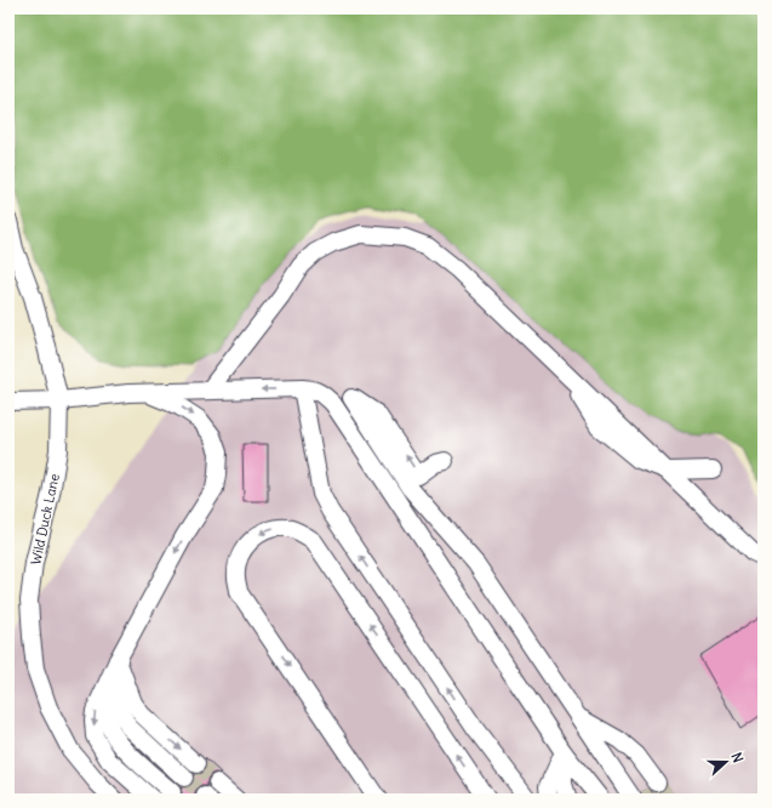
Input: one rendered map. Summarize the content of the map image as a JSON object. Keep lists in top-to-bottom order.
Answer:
{
  "streets": {
    "street": ["Wild Duck Lane"]
  },
  "north": "right"
}
